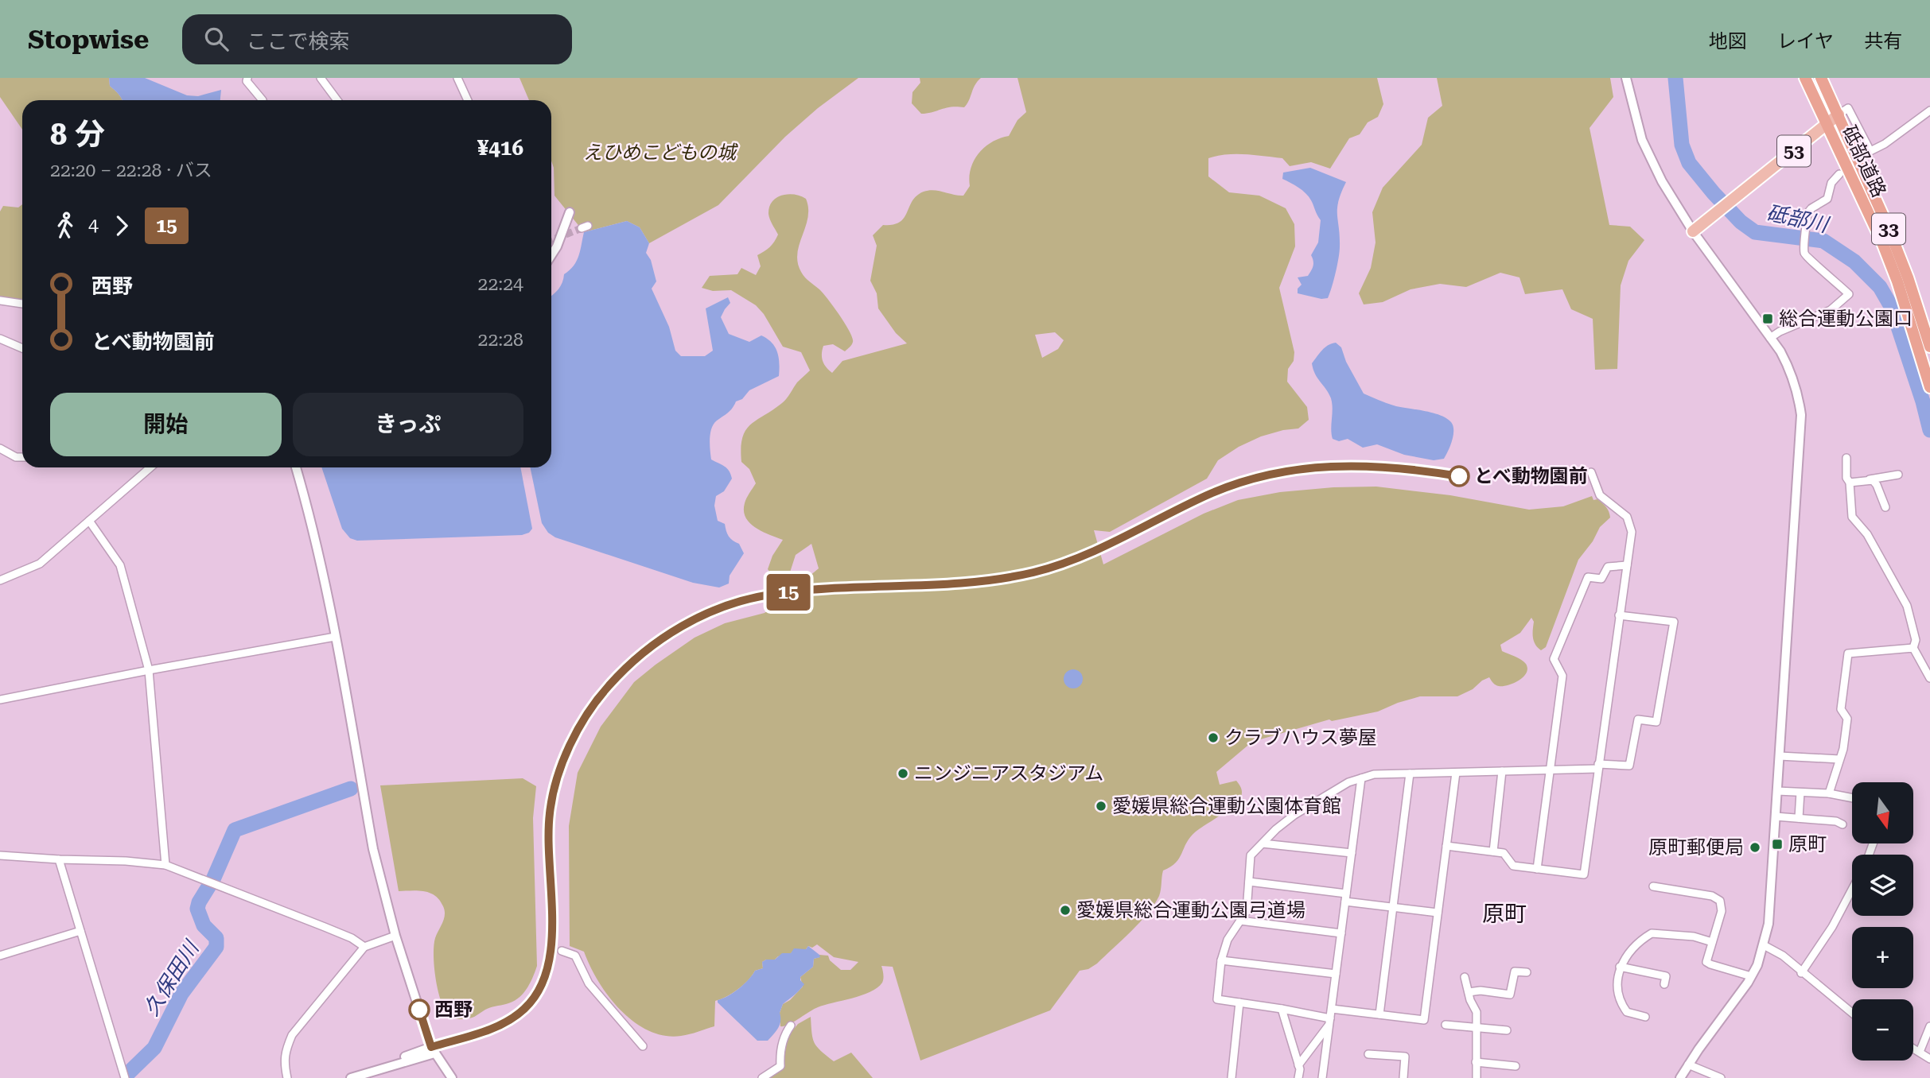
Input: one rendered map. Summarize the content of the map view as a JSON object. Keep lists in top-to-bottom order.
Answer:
{
  "streets": {
    "highway": ["砥部道路", "33"],
    "main road": ["53"]
  },
  "crossings": [
    ["53", "砥部道路"]
  ],
  "districts": ["原町"],
  "water": ["砥部川", "久保田川"],
  "parks": ["えひめこどもの城"],
  "places": {
    "transit": ["総合運動公園口", "原町"],
    "other": [
      "とべ動物園前",
      "クラブハウス夢屋",
      "ニンジニアスタジアム",
      "愛媛県総合運動公園体育館",
      "原町郵便局",
      "愛媛県総合運動公園弓道場",
      "西野"
    ]
  },
  "lines": ["bus line 15"],
  "north": "bottom",
  "page": {
    "header": "Stopwise",
    "search": "ここで検索",
    "nav": ["地図", "レイヤ", "共有"],
    "on_map": "15",
    "heading": ["8 分", "22:20 – 22:28 · バス", "¥416"],
    "legs": ["4", "15"],
    "list": [
      {
        "name": "西野",
        "value": "22:24"
      },
      {
        "name": "とべ動物園前",
        "value": "22:28"
      }
    ],
    "buttons": ["開始", "きっぷ"],
    "map_buttons": ["+", "−"]
  }
}
